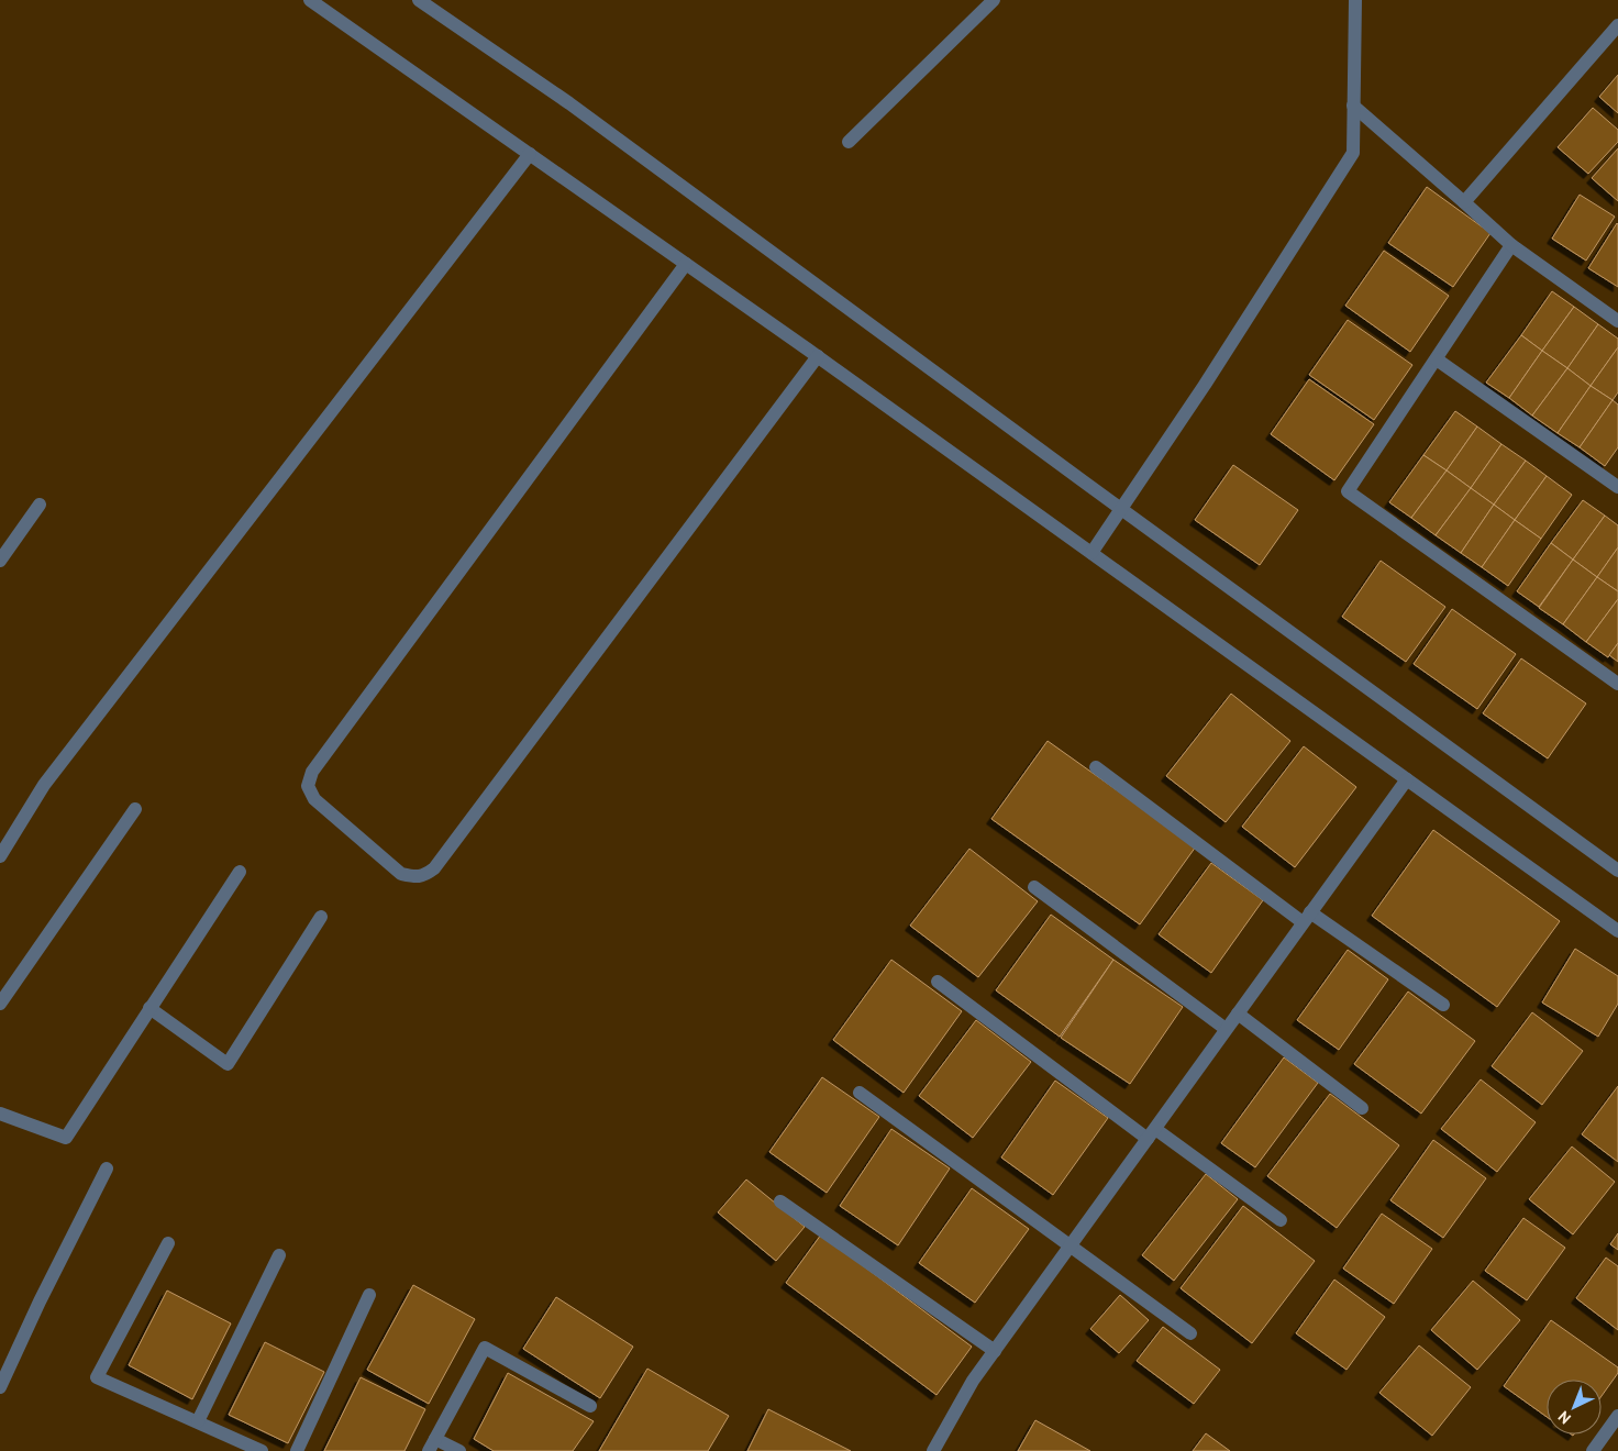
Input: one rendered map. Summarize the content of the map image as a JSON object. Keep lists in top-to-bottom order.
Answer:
{
  "north": "bottom left"
}
